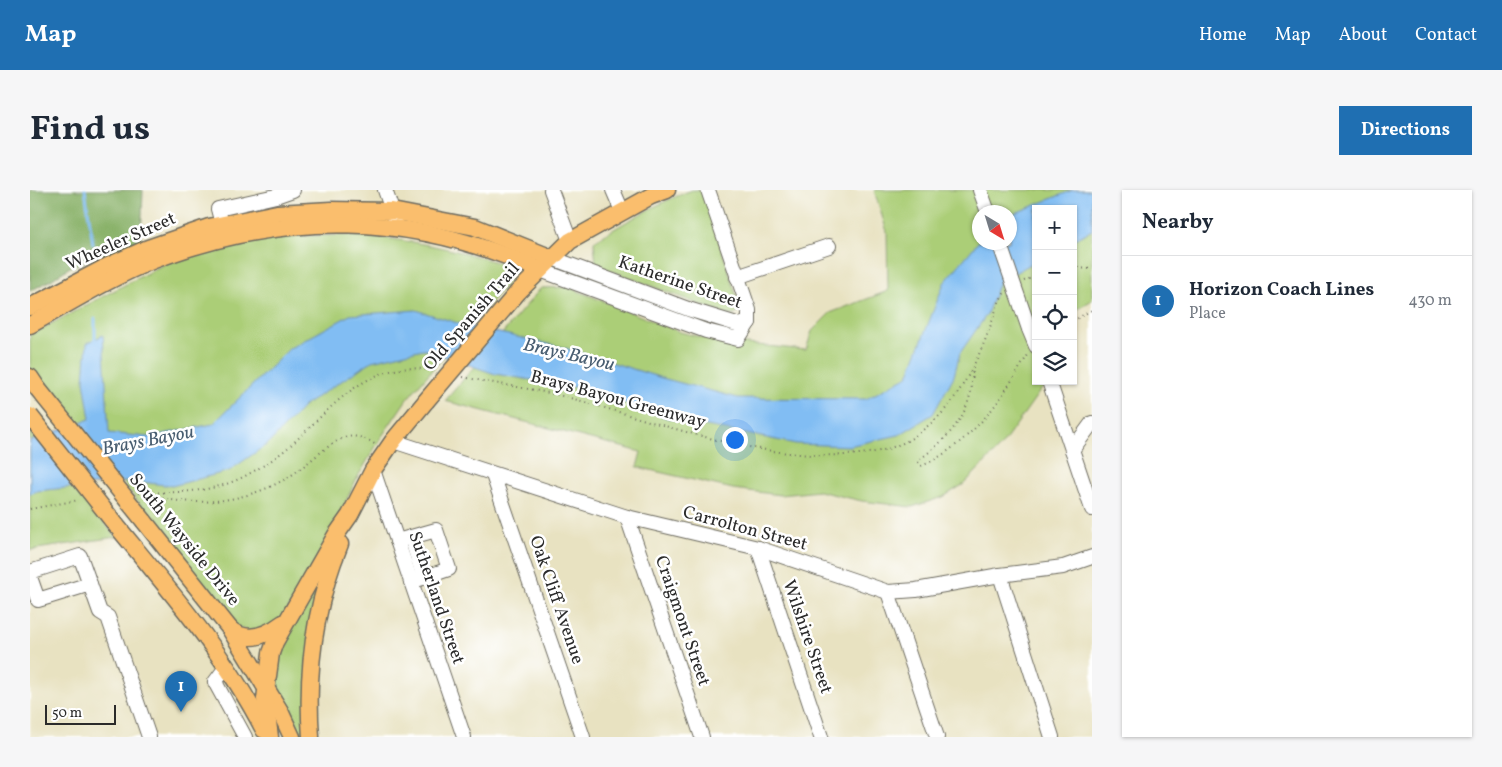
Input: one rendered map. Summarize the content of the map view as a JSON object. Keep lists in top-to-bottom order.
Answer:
{
  "streets": {
    "main road": ["Wheeler Street", "Old Spanish Trail", "South Wayside Drive"],
    "street": [
      "Katherine Street",
      "Carrolton Street",
      "Sutherland Street",
      "Oak Cliff Avenue",
      "Craigmont Street",
      "Wilshire Street"
    ],
    "path": ["Brays Bayou Greenway"]
  },
  "crossings": [
    ["Wheeler Street", "Katherine Street"],
    ["Wheeler Street", "Old Spanish Trail"],
    ["Katherine Street", "Old Spanish Trail"],
    ["Old Spanish Trail", "Carrolton Street"],
    ["Old Spanish Trail", "South Wayside Drive"],
    ["Old Spanish Trail", "Sutherland Street"],
    ["Carrolton Street", "Oak Cliff Avenue"],
    ["Carrolton Street", "Craigmont Street"],
    ["Carrolton Street", "Wilshire Street"]
  ],
  "water": ["Brays Bayou"],
  "scale_bar": "50 m",
  "north": "bottom right",
  "page": {
    "header": "Map",
    "nav": [
      "Home",
      "Map",
      "About",
      "Contact"
    ],
    "title": "Find us",
    "buttons": "Directions",
    "heading": "Nearby",
    "map_buttons": ["+", "−"],
    "list": [
      {
        "mark": "1",
        "name": "Horizon Coach Lines",
        "note": "Place",
        "value": "430 m"
      }
    ],
    "pins": "1",
    "scale": "50 m"
  }
}
